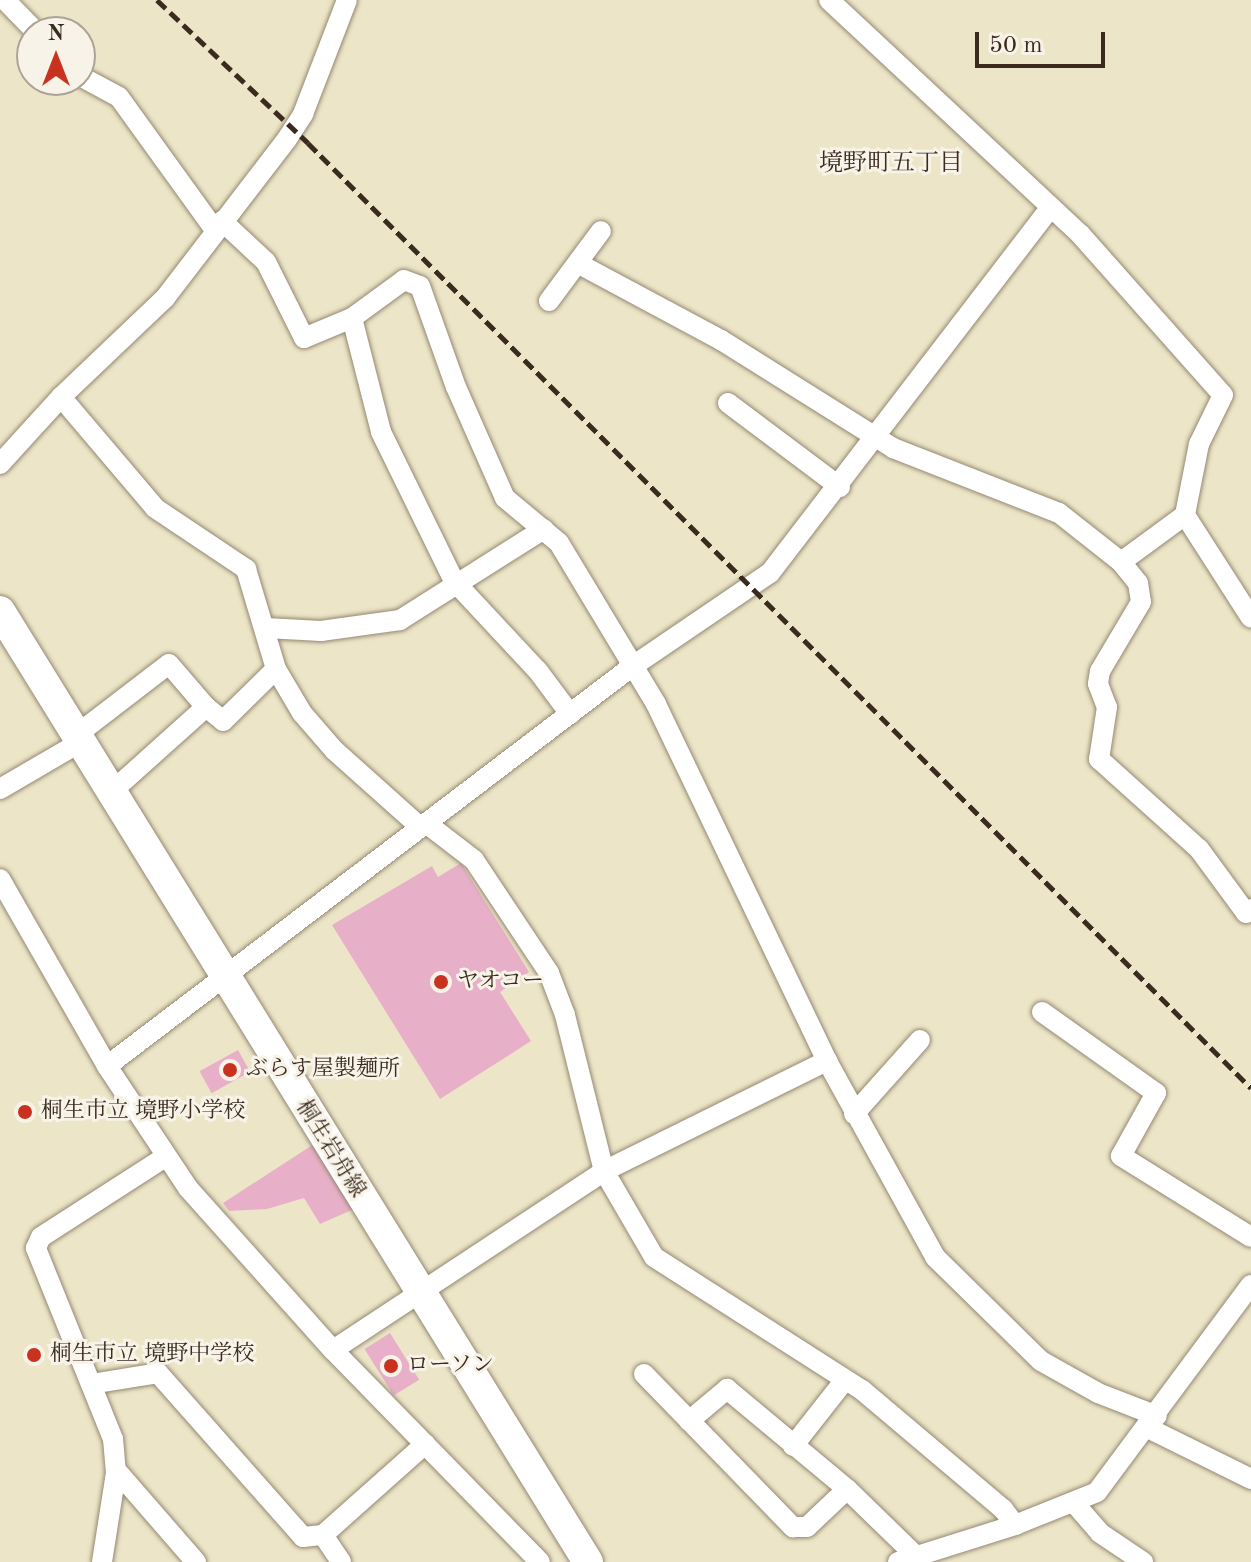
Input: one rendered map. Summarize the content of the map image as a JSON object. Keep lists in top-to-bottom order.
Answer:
{
  "streets": {
    "main road": ["桐生岩舟線"]
  },
  "districts": ["境野町五丁目"],
  "places": [
    "ヤオコー",
    "ぶらす屋製麺所",
    "桐生市立 境野小学校",
    "桐生市立 境野中学校",
    "ローソン"
  ],
  "scale_bar": "50 m",
  "north": "top"
}
